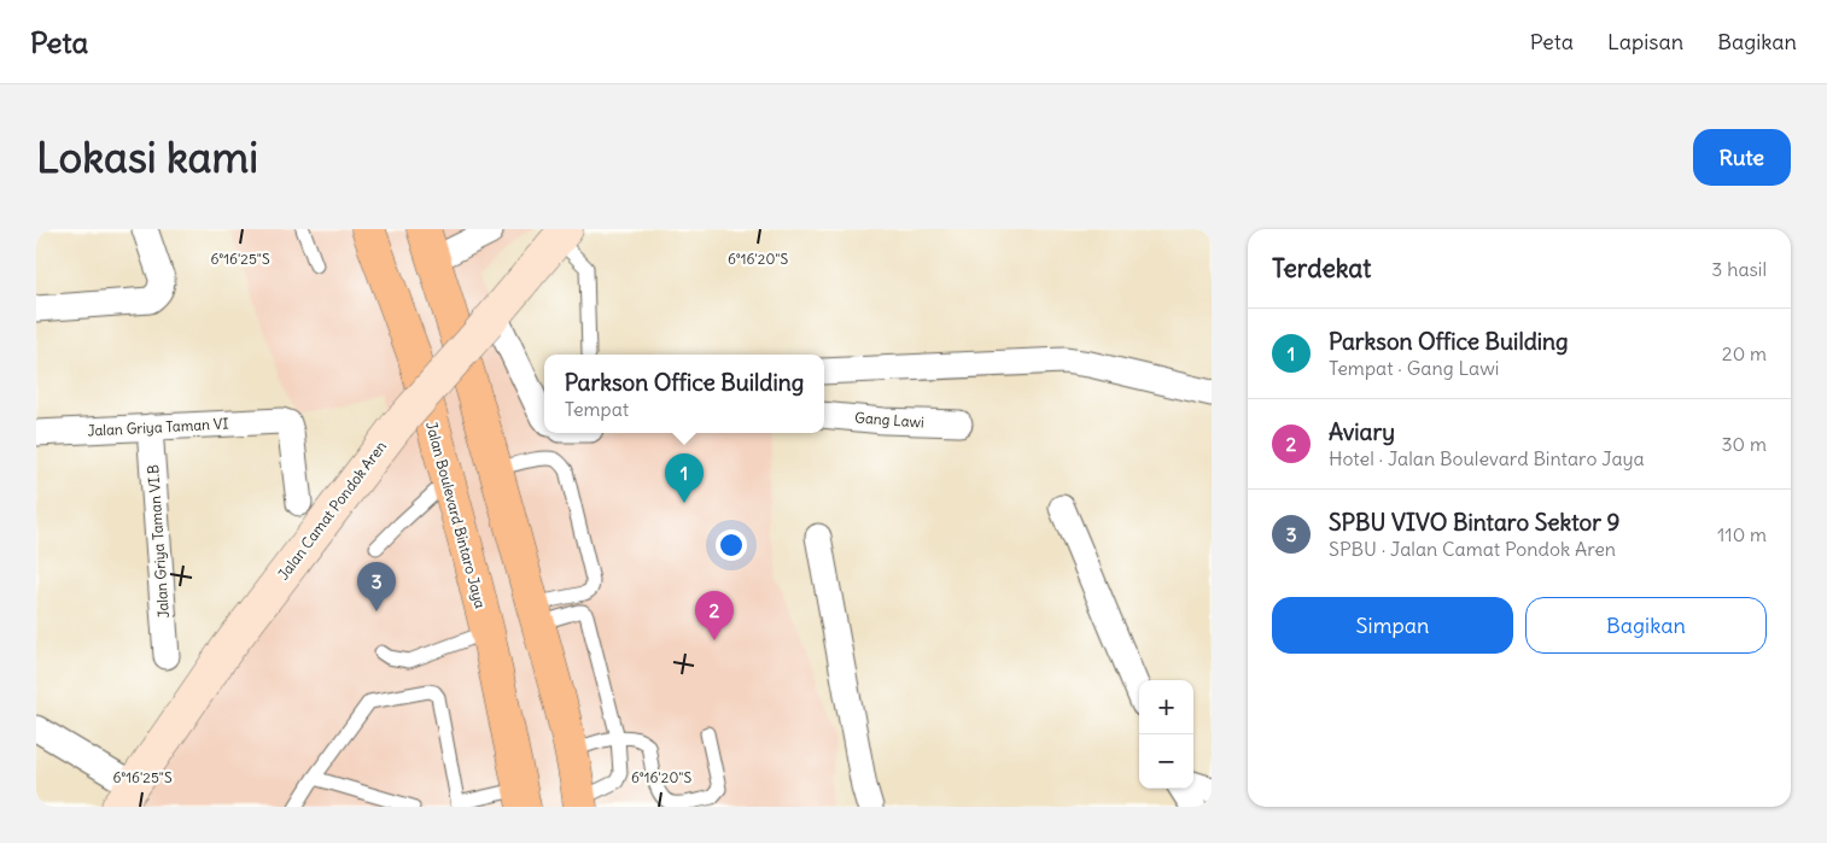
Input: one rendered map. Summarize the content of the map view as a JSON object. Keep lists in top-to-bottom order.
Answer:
{
  "streets": {
    "main road": ["Jalan Camat Pondok Aren", "Jalan Boulevard Bintaro Jaya"],
    "street": ["Gang Lawi", "Jalan Griya Taman VI", "Jalan Griya Taman VI.B"]
  },
  "crossings": [
    ["Jalan Griya Taman VI", "Jalan Griya Taman VI.B"]
  ],
  "page": {
    "header": "Peta",
    "nav": ["Peta", "Lapisan", "Bagikan"],
    "buttons": [
      "Rute",
      ["Simpan", "Bagikan"]
    ],
    "title": "Lokasi kami",
    "heading": ["Terdekat", "3 hasil"],
    "list": [
      {
        "mark": "1",
        "name": "Parkson Office Building",
        "note": "Tempat · Gang Lawi",
        "value": "20 m"
      },
      {
        "mark": "2",
        "name": "Aviary",
        "note": "Hotel · Jalan Boulevard Bintaro Jaya",
        "value": "30 m"
      },
      {
        "mark": "3",
        "name": "SPBU VIVO Bintaro Sektor 9",
        "note": "SPBU · Jalan Camat Pondok Aren",
        "value": "110 m"
      }
    ],
    "popup": ["Parkson Office Building", "Tempat"],
    "pins": ["1", "3", "2"],
    "map_buttons": ["+", "−"]
  },
  "coordinates": ["6°16'25\"S", "6°16'20\"S"]
}
